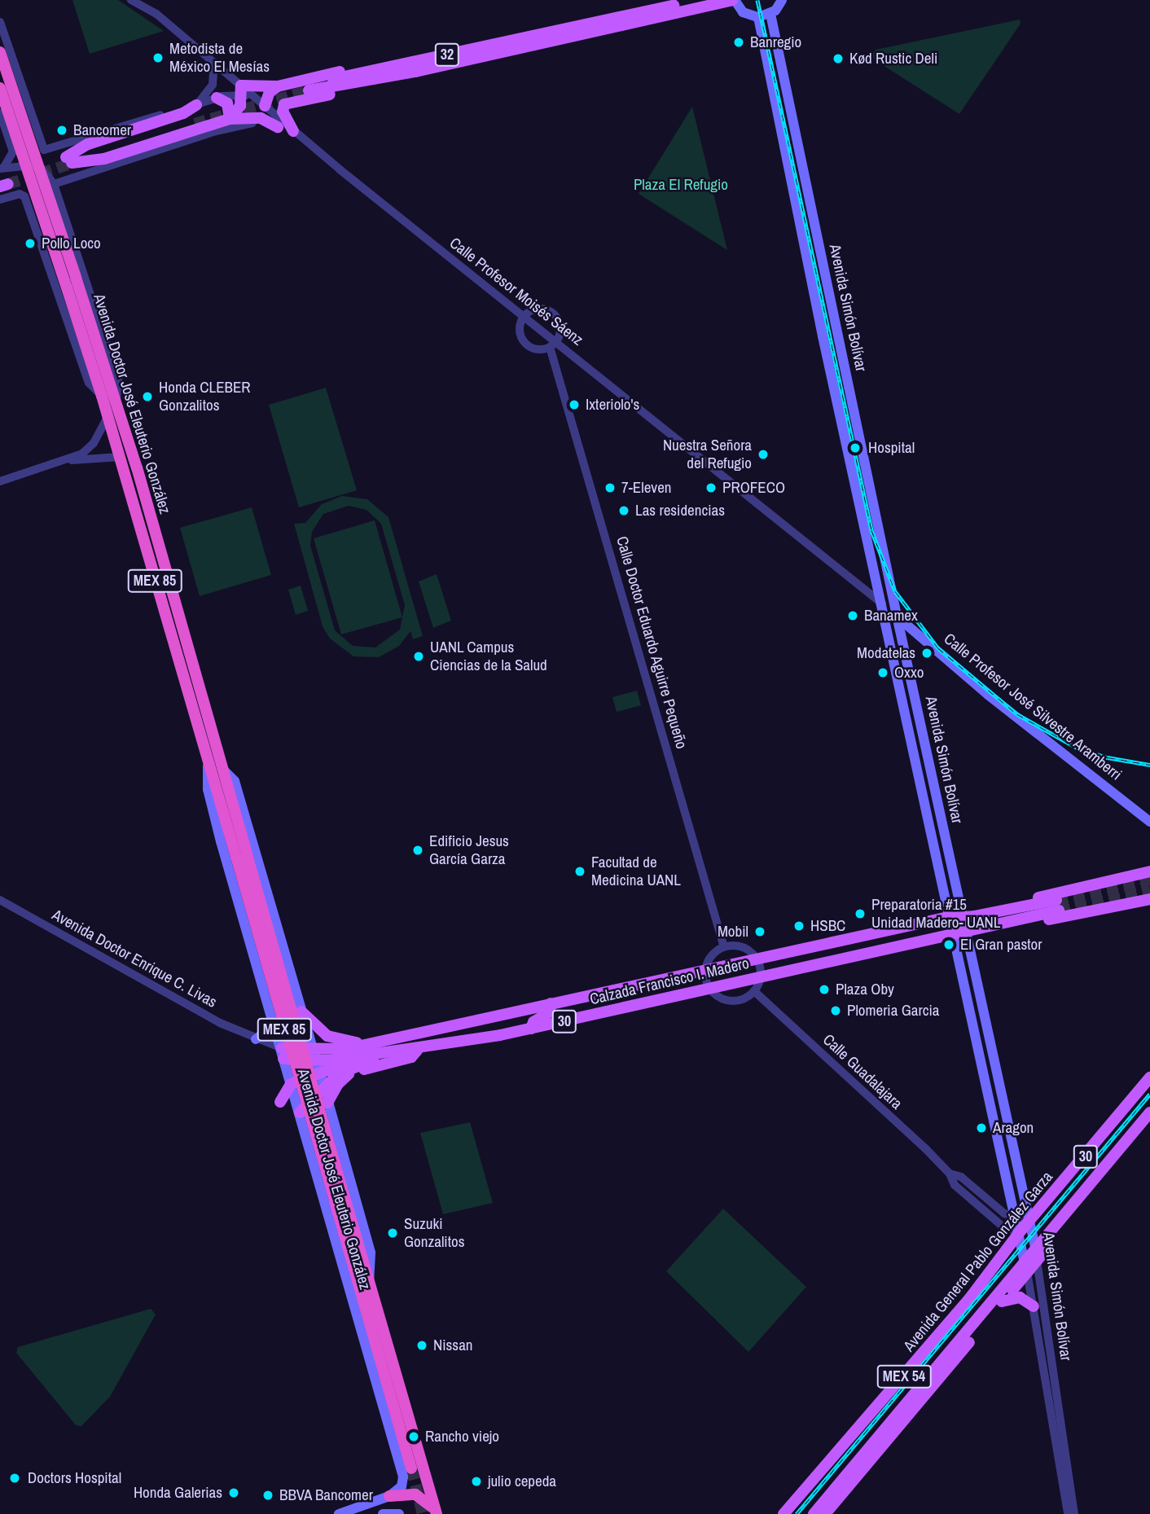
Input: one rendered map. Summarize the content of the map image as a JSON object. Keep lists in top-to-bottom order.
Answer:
{
  "streets": {
    "highway": ["Avenida Doctor José Eleuterio González", "MEX 85"],
    "main road": [
      "32",
      "Avenida Simón Bolívar",
      "Calle Profesor José Silvestre Aramberri",
      "Calzada Francisco I. Madero",
      "30",
      "Avenida General Pablo González Garza",
      "MEX 54"
    ],
    "street": [
      "Calle Profesor Moisés Sáenz",
      "Calle Doctor Eduardo Aguirre Pequeño",
      "Avenida Doctor Enrique C. Livas",
      "Calle Guadalajara"
    ]
  },
  "crossings": [
    ["Calle Profesor Moisés Sáenz", "Avenida Simón Bolívar"],
    ["Calle Profesor Moisés Sáenz", "Calle Doctor Eduardo Aguirre Pequeño"],
    ["Calle Profesor Moisés Sáenz", "Calle Profesor José Silvestre Aramberri"],
    ["Avenida Simón Bolívar", "Calle Profesor José Silvestre Aramberri"],
    ["Avenida Simón Bolívar", "Calzada Francisco I. Madero"],
    ["Avenida Simón Bolívar", "30"],
    ["Avenida Simón Bolívar", "Calle Guadalajara"],
    ["Avenida Simón Bolívar", "Avenida General Pablo González Garza"],
    ["Avenida Simón Bolívar", "MEX 54"],
    ["Avenida Doctor José Eleuterio González", "Avenida Doctor Enrique C. Livas"],
    ["Avenida Doctor José Eleuterio González", "Calzada Francisco I. Madero"],
    ["Avenida Doctor Enrique C. Livas", "Calzada Francisco I. Madero"],
    ["30", "MEX 54"],
    ["Calle Guadalajara", "Avenida General Pablo González Garza"]
  ],
  "parks": ["Plaza El Refugio"],
  "places": [
    "Banregio",
    "Metodista de México El Mesías",
    "Kød Rustic Deli",
    "Bancomer",
    "Pollo Loco",
    "Honda CLEBER Gonzalitos",
    "Ixteriolo's",
    "Hospital",
    "Nuestra Señora del Refugio",
    "7-Eleven",
    "PROFECO",
    "Las residencias",
    "Banamex",
    "Modatelas",
    "UANL Campus Ciencias de la Salud",
    "Oxxo",
    "Edificio Jesus García Garza",
    "Facultad de Medicina UANL",
    "Preparatoria #15 Unidad Madero- UANL",
    "HSBC",
    "Mobil",
    "El Gran pastor",
    "Plaza Oby",
    "Plomeria Garcia",
    "Aragon",
    "Suzuki Gonzalitos",
    "Nissan",
    "Rancho viejo",
    "Doctors Hospital",
    "julio cepeda",
    "Honda Galerias",
    "BBVA Bancomer"
  ]
}
